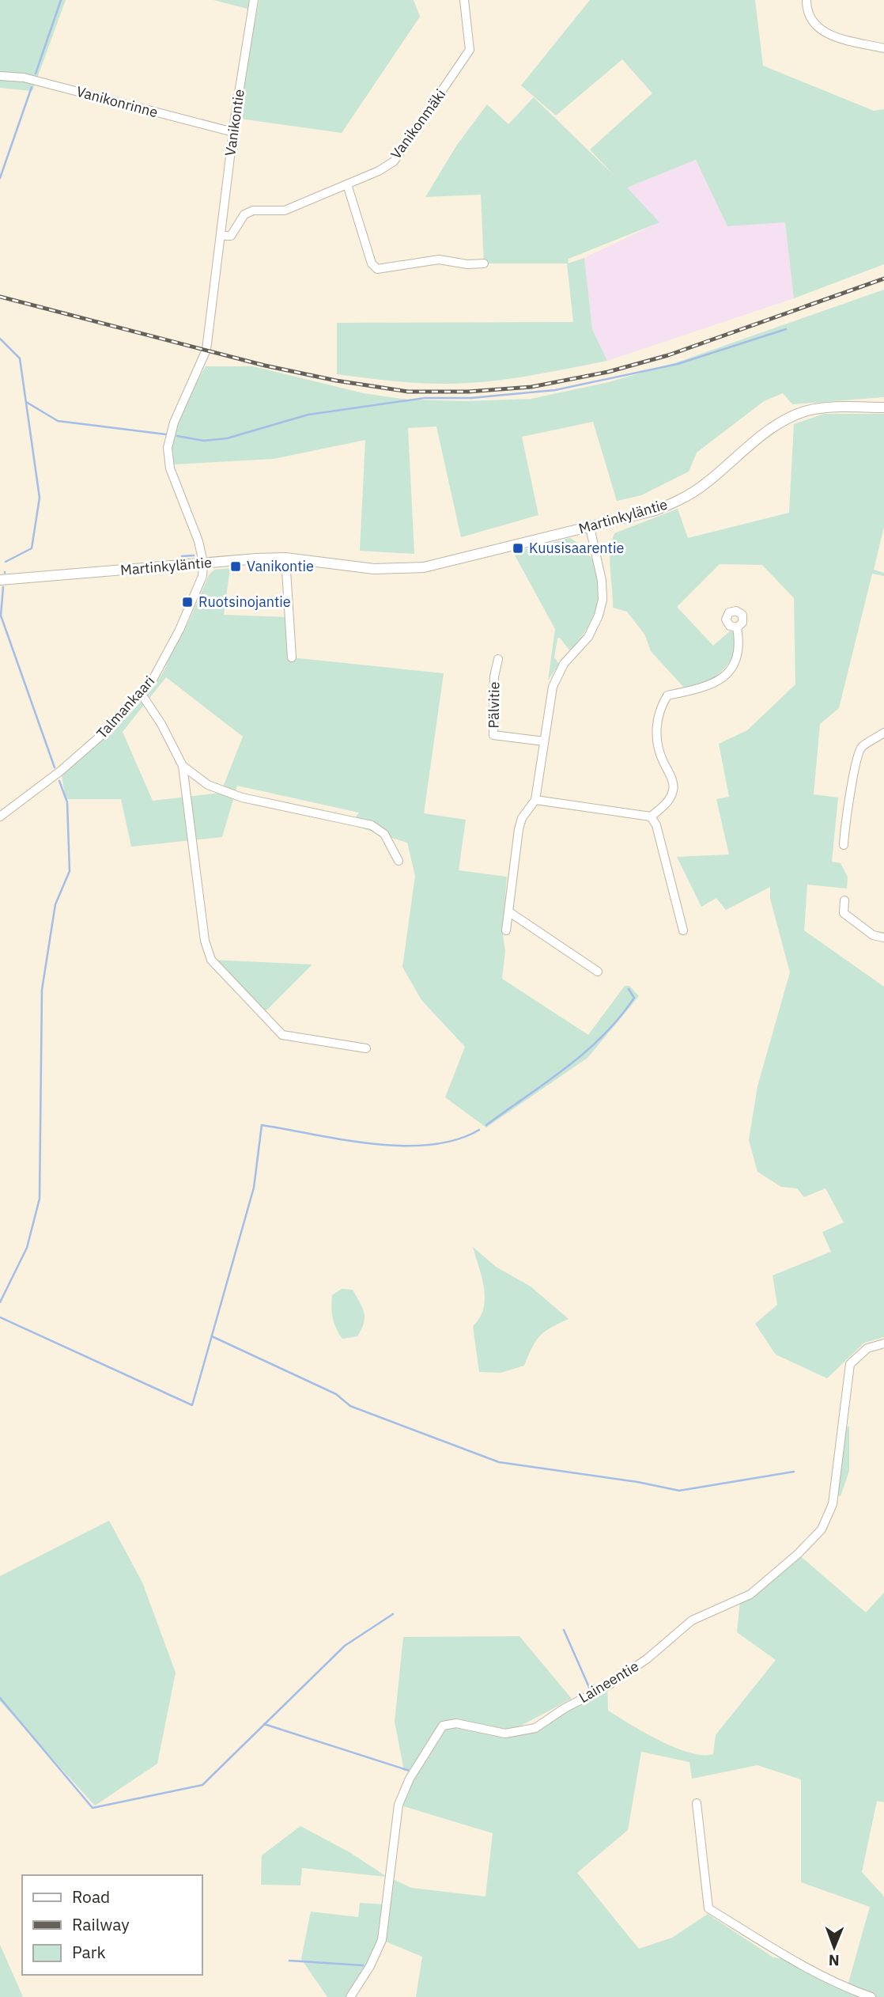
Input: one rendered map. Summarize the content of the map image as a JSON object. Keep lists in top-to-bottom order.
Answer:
{
  "streets": {
    "street": [
      "Vanikonrinne",
      "Vanikontie",
      "Vanikonmäki",
      "Martinkyläntie",
      "Pälvitie",
      "Talmankaari",
      "Laineentie"
    ]
  },
  "crossings": [
    ["Vanikonrinne", "Vanikontie"],
    ["Vanikontie", "Vanikonmäki"],
    ["Vanikontie", "Martinkyläntie"],
    ["Vanikontie", "Talmankaari"],
    ["Martinkyläntie", "Talmankaari"]
  ],
  "places": {
    "transit": ["Kuusisaarentie", "Vanikontie", "Ruotsinojantie"]
  },
  "legend": ["Road", "Railway", "Park"],
  "north": "bottom"
}
